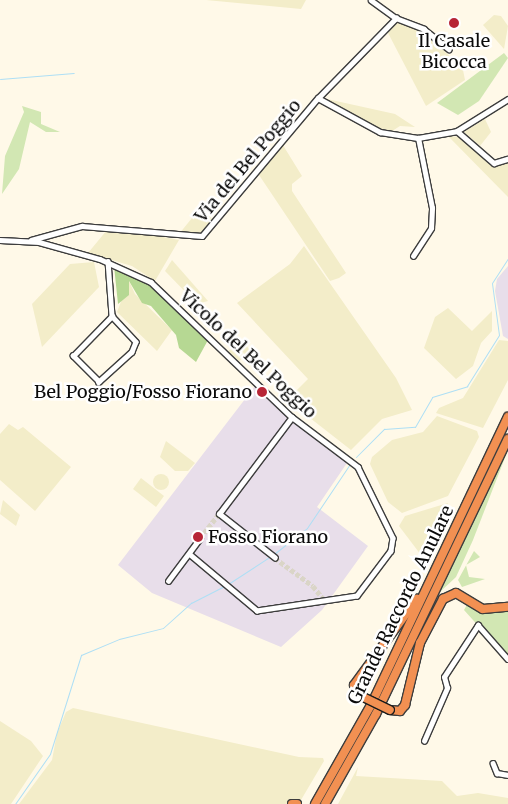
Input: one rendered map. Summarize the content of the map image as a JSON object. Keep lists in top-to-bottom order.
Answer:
{
  "streets": {
    "highway": ["Grande Raccordo Anulare"],
    "street": ["Via del Bel Poggio", "Vicolo del Bel Poggio"]
  },
  "crossings": [
    ["Via del Bel Poggio", "Vicolo del Bel Poggio"]
  ],
  "places": ["Il Casale Bicocca", "Bel Poggio/Fosso Fiorano", "Fosso Fiorano"]
}
